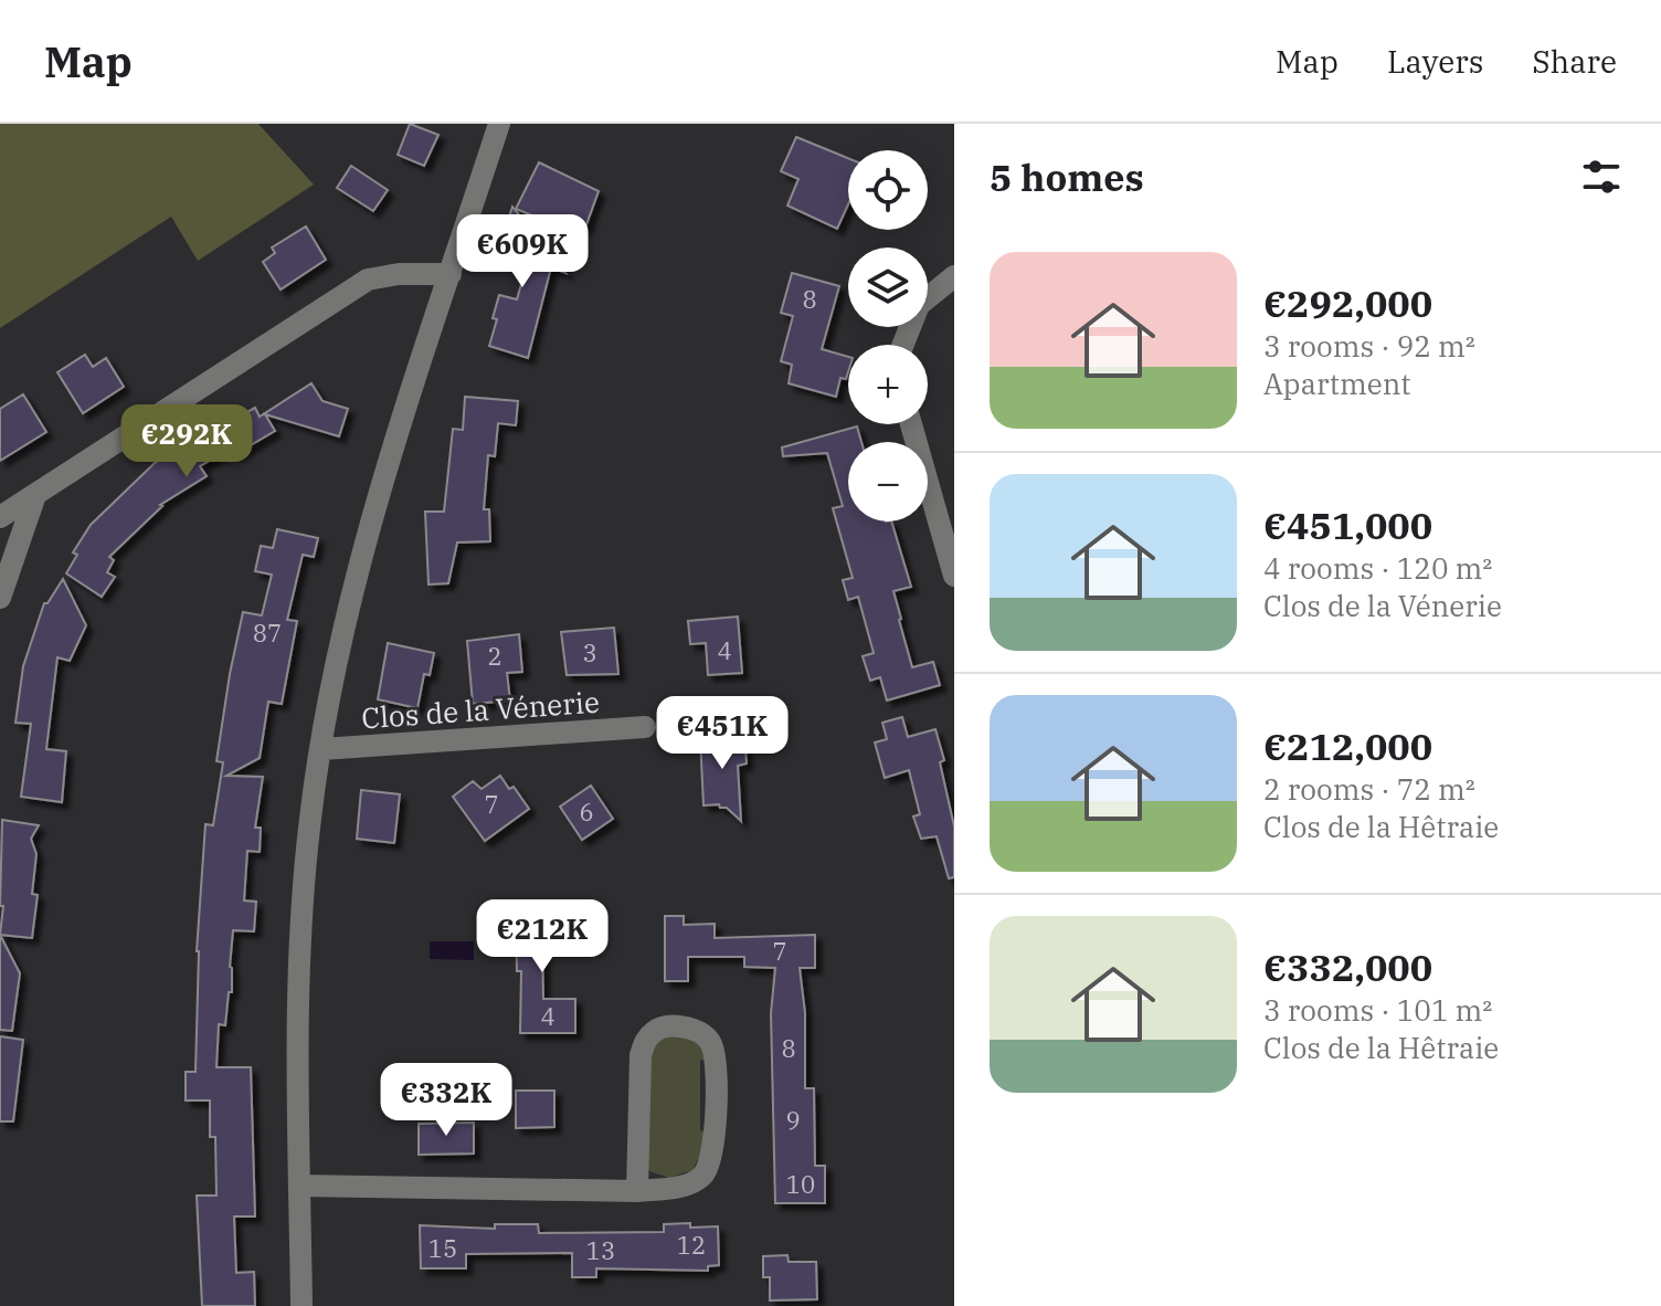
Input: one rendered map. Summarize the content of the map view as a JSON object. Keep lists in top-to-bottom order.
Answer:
{
  "streets": {
    "street": ["Clos de la Vénerie"]
  },
  "house_numbers": [
    "8",
    "87",
    "4",
    "3",
    "2",
    "7",
    "6",
    "7",
    "4",
    "8",
    "9",
    "10",
    "12",
    "15",
    "13"
  ],
  "page": {
    "header": "Map",
    "nav": ["Map", "Layers", "Share"],
    "heading": "5 homes",
    "map_buttons": ["+", "−"],
    "price": [
      "€609K",
      "€292K",
      "€451K",
      "€212K",
      "€332K"
    ],
    "list": [
      {
        "name": "€292,000",
        "note": "3 rooms · 92 m² · Apartment"
      },
      {
        "name": "€451,000",
        "note": "4 rooms · 120 m² · Clos de la Vénerie"
      },
      {
        "name": "€212,000",
        "note": "2 rooms · 72 m² · Clos de la Hêtraie"
      },
      {
        "name": "€332,000",
        "note": "3 rooms · 101 m² · Clos de la Hêtraie"
      }
    ]
  }
}
